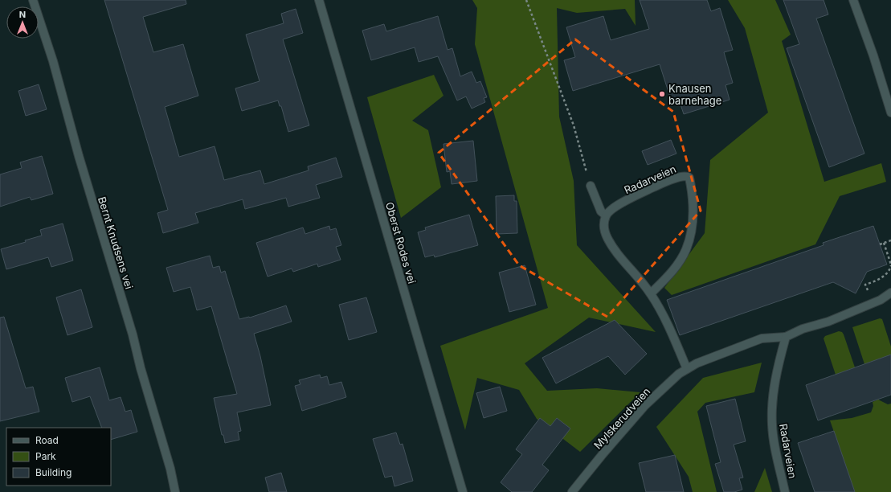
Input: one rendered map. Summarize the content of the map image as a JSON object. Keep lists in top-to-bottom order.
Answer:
{
  "streets": {
    "street": [
      "Radarveien",
      "Bernt Knudsens vei",
      "Oberst Rodes vei",
      "Mylskerudveien"
    ]
  },
  "crossings": [
    ["Radarveien", "Mylskerudveien"]
  ],
  "places": ["Knausen barnehage"],
  "legend": ["Road", "Park", "Building"],
  "north": "top"
}
